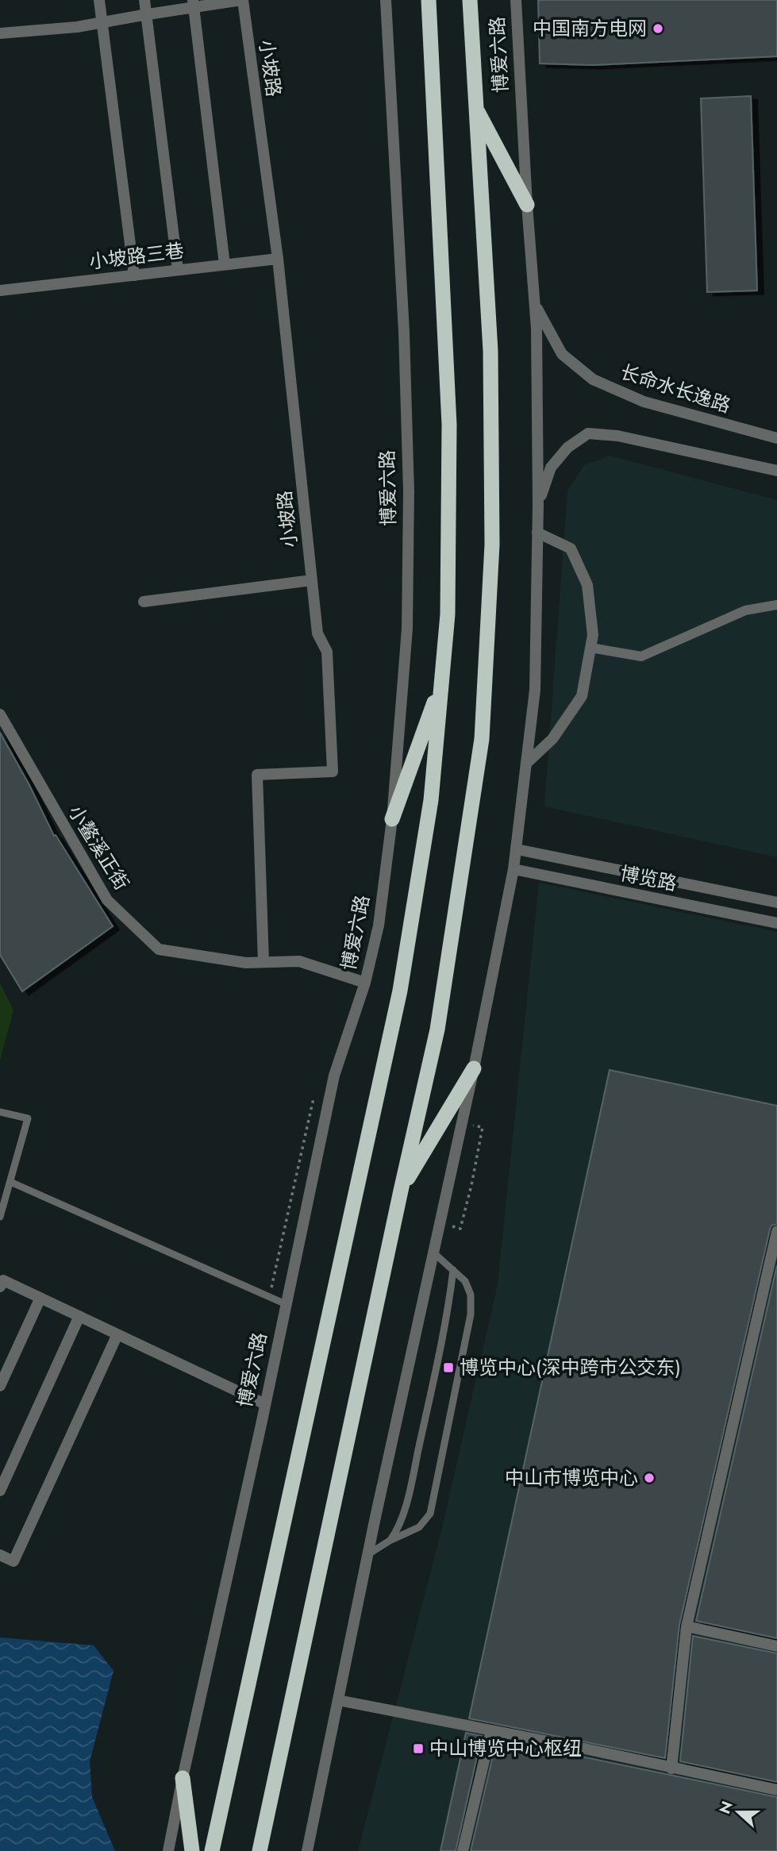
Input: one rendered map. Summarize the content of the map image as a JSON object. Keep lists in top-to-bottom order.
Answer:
{
  "streets": {
    "highway": ["博爱六路"],
    "street": [
      "小坡路",
      "小坡路三巷",
      "长命水长逸路",
      "小鳌溪正街",
      "博览路"
    ]
  },
  "crossings": [
    ["博爱六路", "长命水长逸路"],
    ["博爱六路", "小鳌溪正街"],
    ["博爱六路", "博览路"],
    ["小坡路", "小坡路三巷"],
    ["小坡路", "小鳌溪正街"]
  ],
  "places": {
    "other": ["中国南方电网", "中山市博览中心"],
    "transit": ["博览中心(深中跨市公交东)", "中山博览中心枢纽"]
  },
  "north": "left"
}
